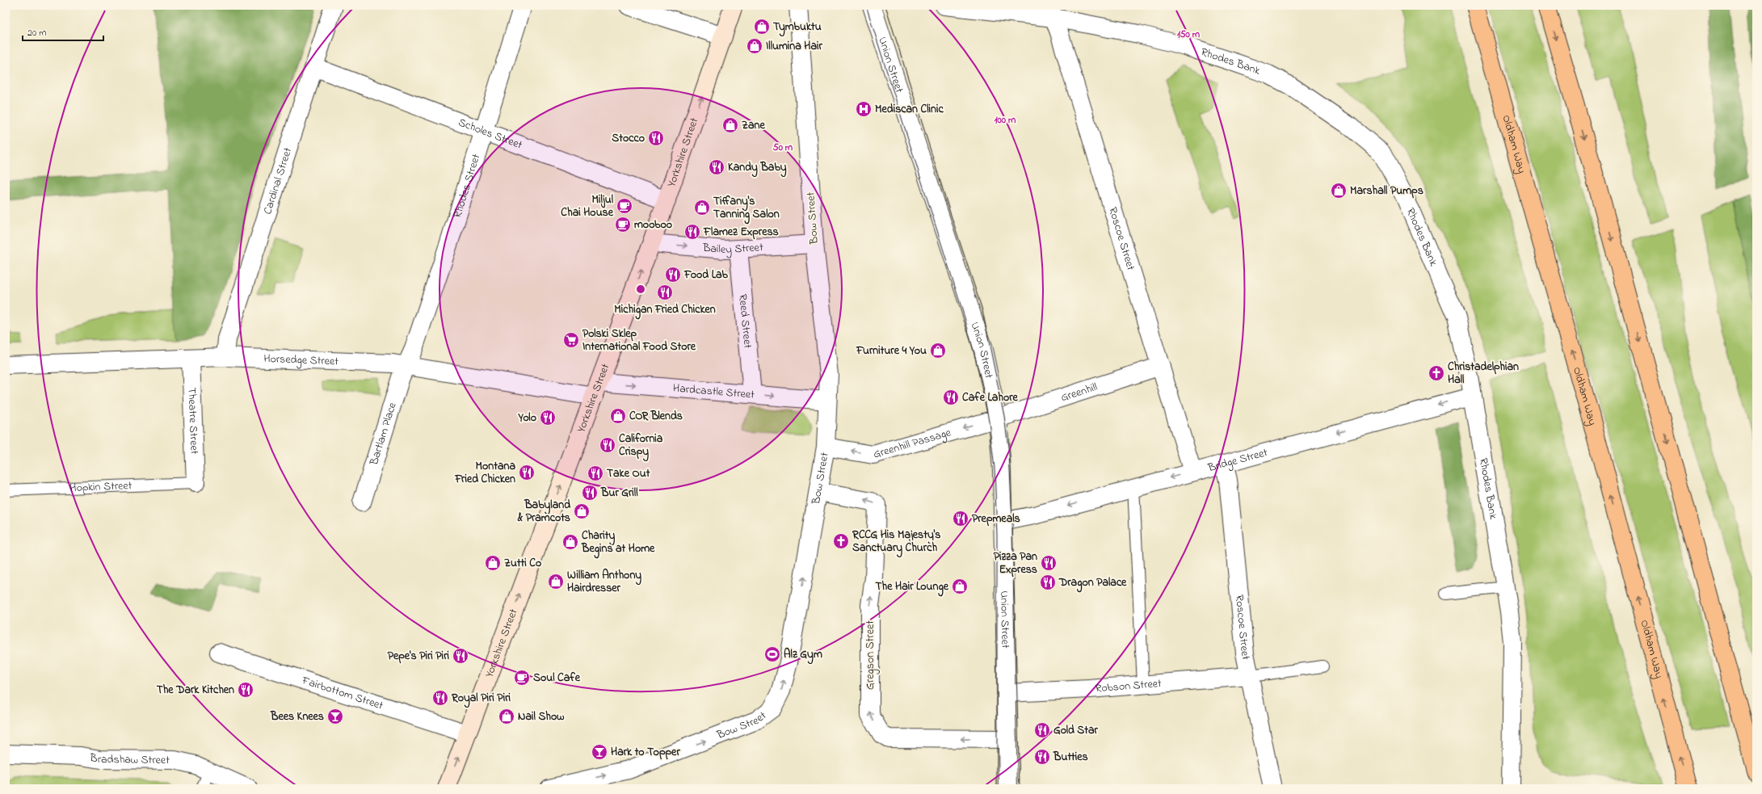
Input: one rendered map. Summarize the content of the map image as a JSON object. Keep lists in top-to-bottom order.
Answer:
{
  "streets": {
    "highway": ["Oldham Way"],
    "main road": ["Yorkshire Street"],
    "street": [
      "Rhodes Bank",
      "Union Street",
      "Scholes Street",
      "Cardinal Street",
      "Rhodes Street",
      "Bow Street",
      "Roscoe Street",
      "Bailey Street",
      "Reed Street",
      "Horsedge Street",
      "Hardcastle Street",
      "Greenhill",
      "Theatre Street",
      "Bartlam Place",
      "Greenhill Passage",
      "Bridge Street",
      "Gregson Street",
      "Robson Street",
      "Fairbottom Street",
      "Bradshaw Street"
    ],
    "lane": ["Hopkin Street"]
  },
  "crossings": [
    ["Rhodes Bank", "Roscoe Street"],
    ["Rhodes Bank", "Bridge Street"],
    ["Union Street", "Greenhill"],
    ["Union Street", "Greenhill Passage"],
    ["Union Street", "Bridge Street"],
    ["Union Street", "Gregson Street"],
    ["Union Street", "Robson Street"],
    ["Scholes Street", "Yorkshire Street"],
    ["Scholes Street", "Cardinal Street"],
    ["Scholes Street", "Rhodes Street"],
    ["Yorkshire Street", "Bailey Street"],
    ["Yorkshire Street", "Horsedge Street"],
    ["Yorkshire Street", "Hardcastle Street"],
    ["Yorkshire Street", "Fairbottom Street"],
    ["Cardinal Street", "Horsedge Street"],
    ["Rhodes Street", "Horsedge Street"],
    ["Rhodes Street", "Bartlam Place"],
    ["Bow Street", "Bailey Street"],
    ["Bow Street", "Hardcastle Street"],
    ["Bow Street", "Greenhill Passage"],
    ["Bow Street", "Gregson Street"],
    ["Roscoe Street", "Greenhill"],
    ["Roscoe Street", "Bridge Street"],
    ["Roscoe Street", "Robson Street"],
    ["Bailey Street", "Reed Street"],
    ["Reed Street", "Hardcastle Street"],
    ["Horsedge Street", "Hardcastle Street"],
    ["Horsedge Street", "Theatre Street"],
    ["Horsedge Street", "Bartlam Place"],
    ["Greenhill", "Greenhill Passage"],
    ["Theatre Street", "Hopkin Street"]
  ],
  "one_way": [
    "Yorkshire Street",
    "Bow Street",
    "Bailey Street",
    "Hardcastle Street",
    "Greenhill Passage",
    "Bridge Street"
  ],
  "places": {
    "shop": [
      "Tymbuktu",
      "Illumina Hair",
      "Zane",
      "Marshall Pumps",
      "Tiffany's Tanning Salon",
      "Furniture 4 You",
      "COR Blends",
      "Babyland & Pramcots",
      "Charity Begins at Home",
      "Zutti Co",
      "William Anthony Hairdresser",
      "The Hair Lounge",
      "Nail Show"
    ],
    "hospital": ["Mediscan Clinic"],
    "restaurant": [
      "Stocco",
      "Kandy Baby",
      "Flamez Express",
      "Food Lab",
      "Michigan Fried Chicken",
      "Cafe Lahore",
      "Yolo",
      "California Crispy",
      "Montana Fried Chicken",
      "Take Out",
      "Bur Grill",
      "Prepmeals",
      "Pizza Pan Express",
      "Dragon Palace",
      "Pepe's Piri Piri",
      "The Dark Kitchen",
      "Royal Piri Piri",
      "Gold Star",
      "Butties"
    ],
    "cafe": ["Miljul Chai House", "mooboo", "Soul Cafe"],
    "supermarket": ["Polski Sklep International Food Store"],
    "church": ["Christadelphian Hall", "RCCG His Majesty's Sanctuary Church"],
    "sports": ["Alz Gym"],
    "bar": ["Bees Knees", "Hark to Topper"]
  },
  "scale_bar": "20 m",
  "rings": ["150 m", "100 m", "50 m"]
}
